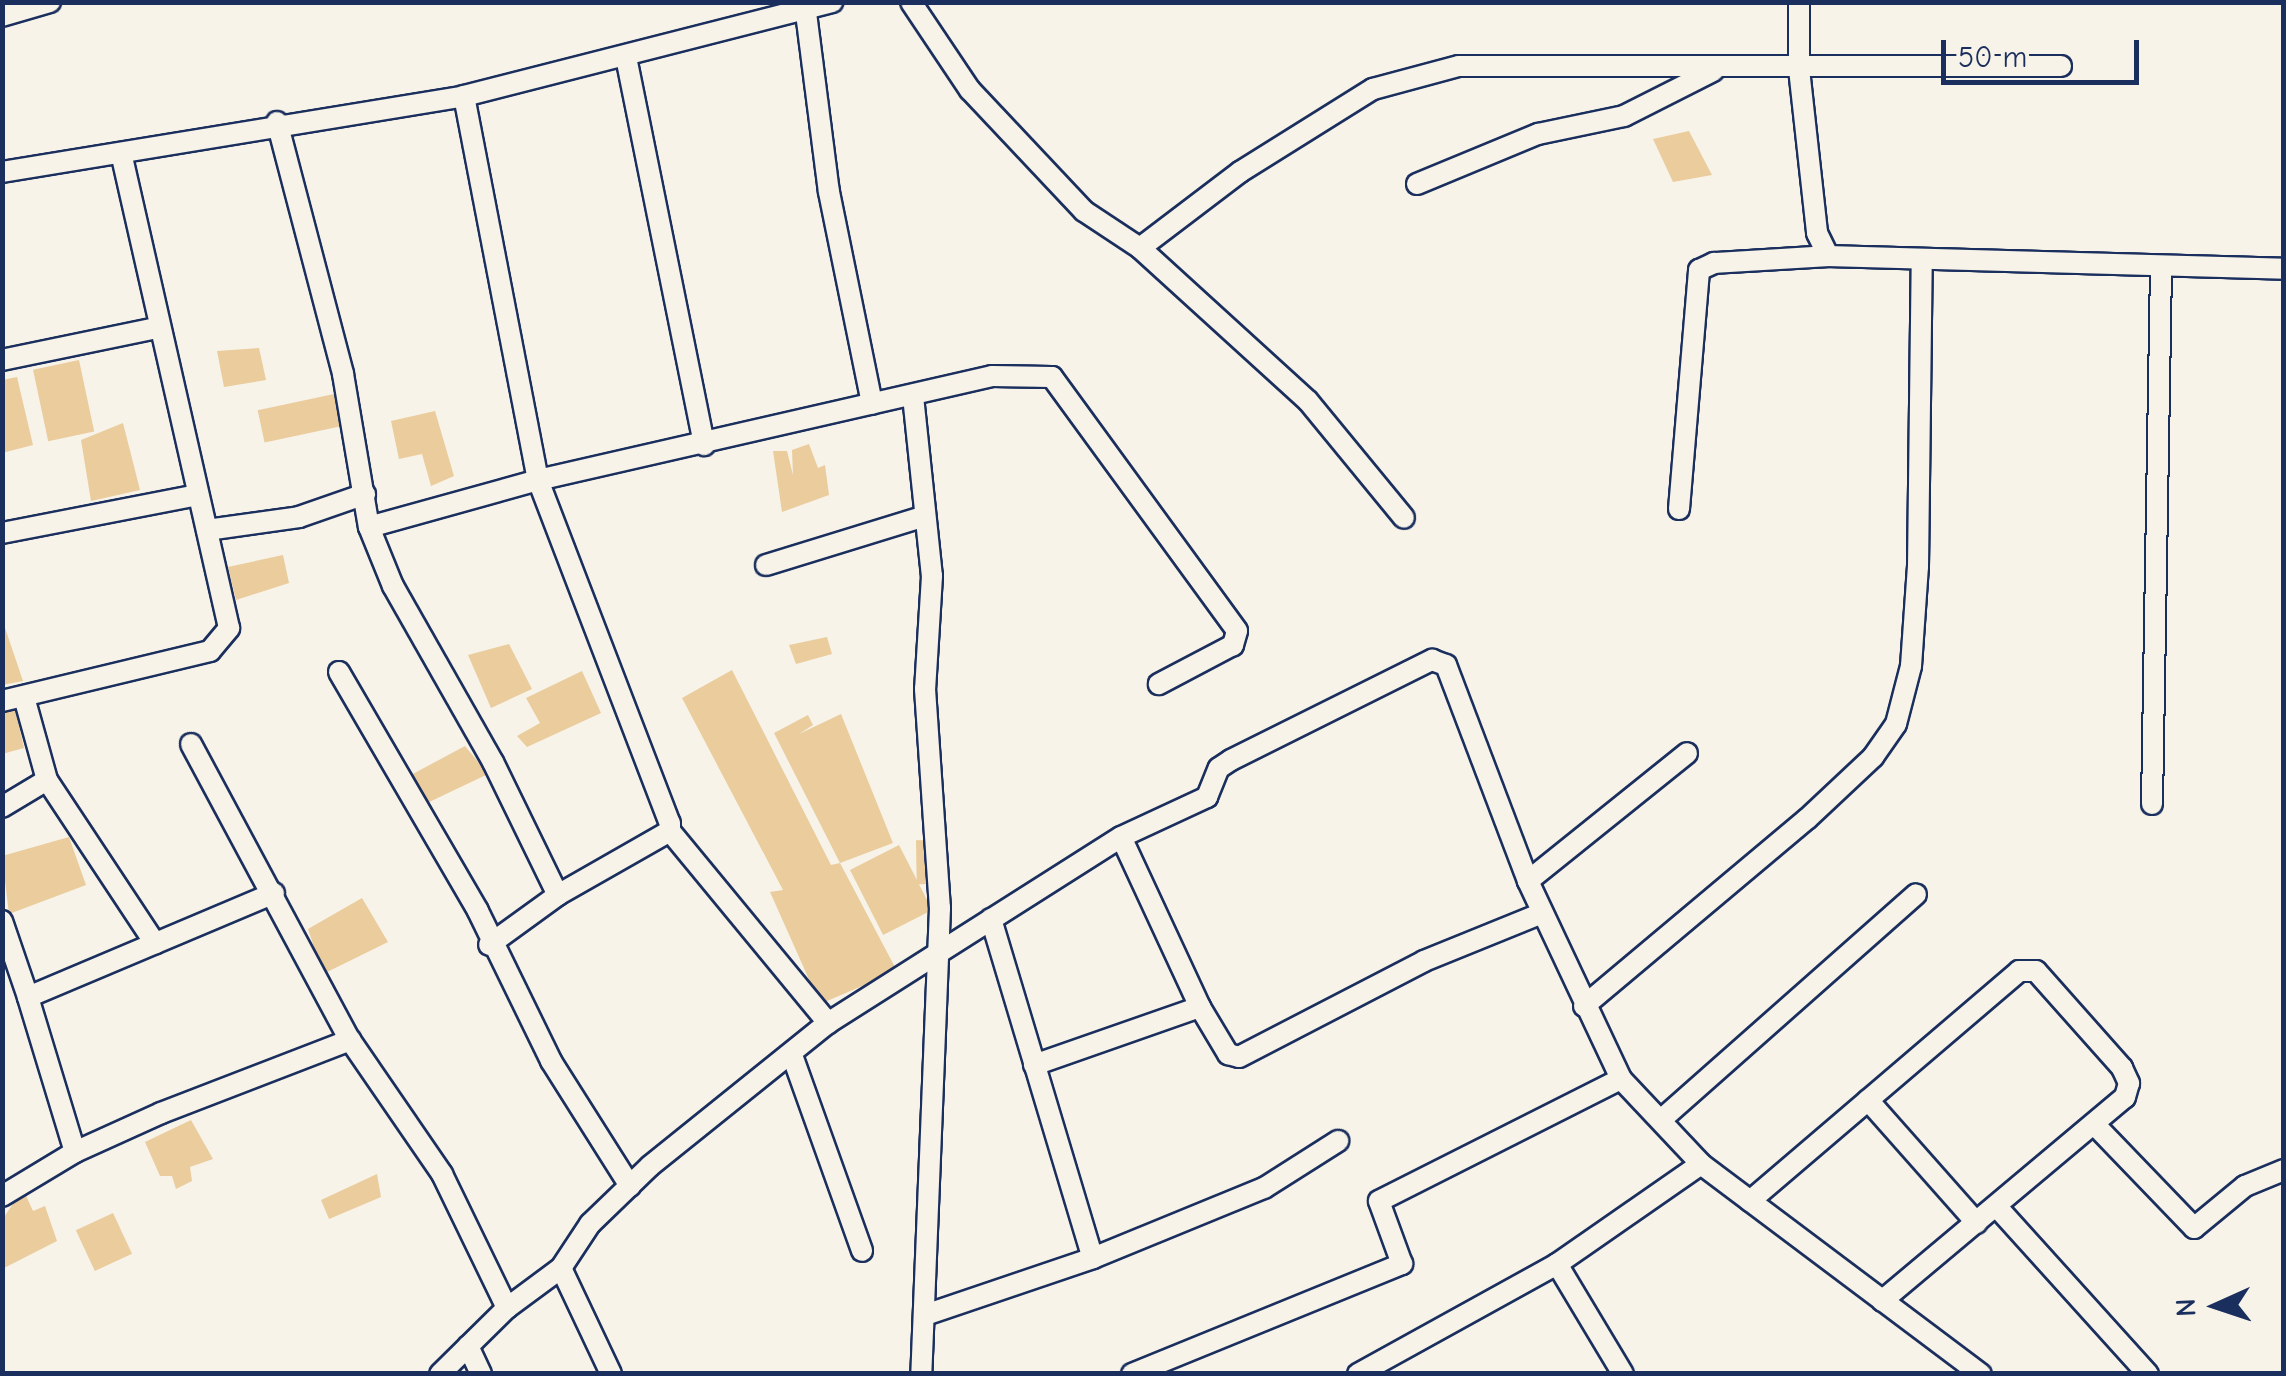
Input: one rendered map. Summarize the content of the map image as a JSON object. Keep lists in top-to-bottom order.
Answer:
{
  "scale_bar": "50 m",
  "north": "left"
}
